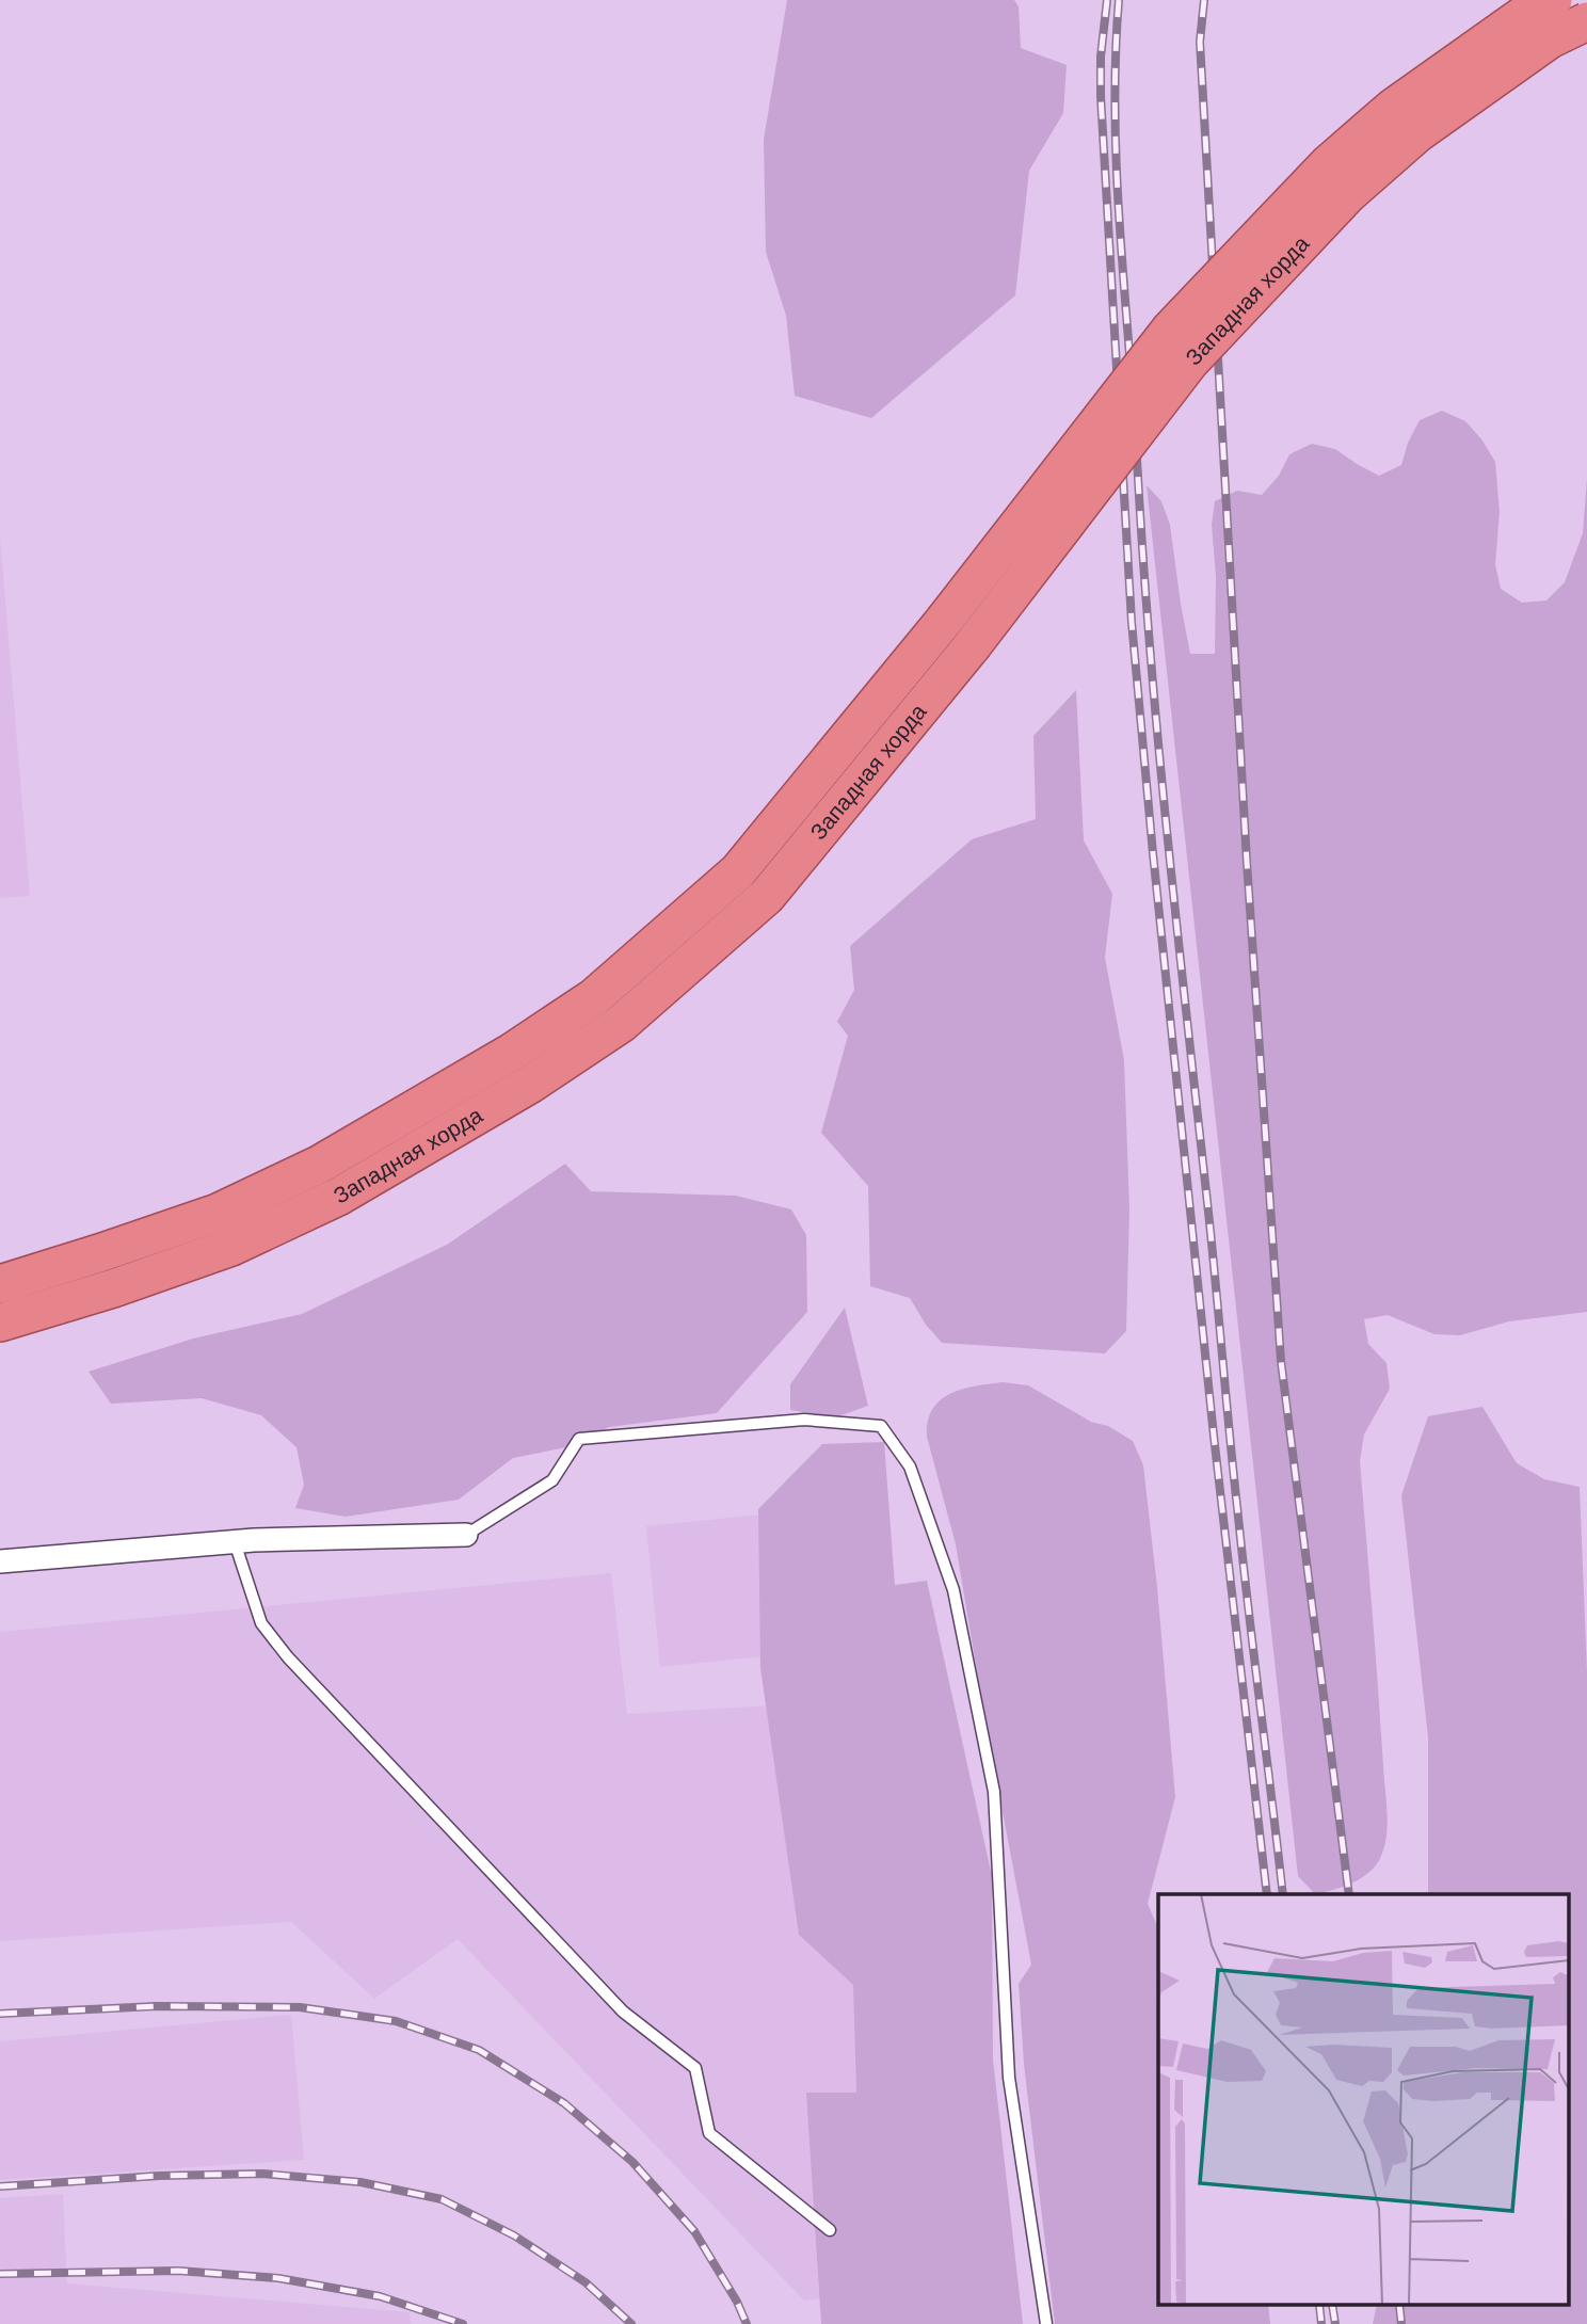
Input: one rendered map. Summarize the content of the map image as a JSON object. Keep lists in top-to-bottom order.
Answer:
{
  "streets": {
    "highway": ["Западная хорда"]
  }
}
